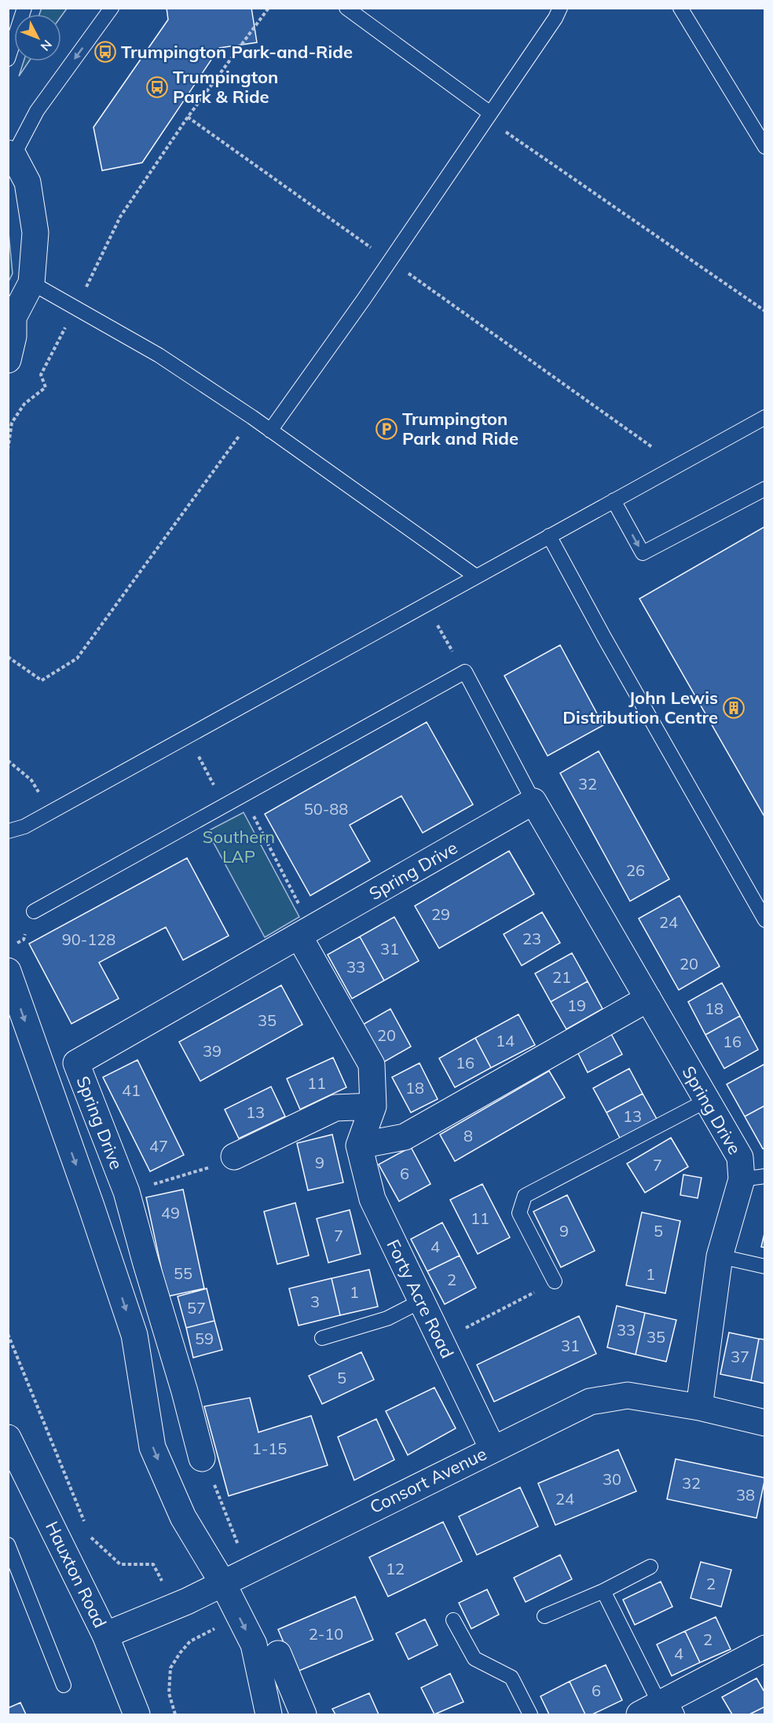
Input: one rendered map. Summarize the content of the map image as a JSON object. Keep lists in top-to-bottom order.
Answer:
{
  "streets": {
    "street": [
      "Spring Drive",
      "Forty Acre Road",
      "Consort Avenue",
      "Hauxton Road"
    ]
  },
  "crossings": [
    ["Spring Drive", "Consort Avenue"],
    ["Forty Acre Road", "Consort Avenue"],
    ["Consort Avenue", "Hauxton Road"]
  ],
  "parks": ["Southern LAP"],
  "places": {
    "bus stop": ["Trumpington Park-and-Ride", "Trumpington Park & Ride"],
    "parking": ["Trumpington Park and Ride"],
    "building": ["John Lewis Distribution Centre"]
  },
  "house_numbers": [
    "32",
    "50-88",
    "26",
    "29",
    "24",
    "23",
    "90-128",
    "31",
    "20",
    "33",
    "21",
    "19",
    "18",
    "35",
    "20",
    "14",
    "16",
    "39",
    "16",
    "11",
    "18",
    "41",
    "13",
    "13",
    "8",
    "47",
    "9",
    "7",
    "6",
    "49",
    "11",
    "9",
    "5",
    "7",
    "4",
    "55",
    "1",
    "2",
    "1",
    "3",
    "57",
    "33",
    "35",
    "59",
    "31",
    "37",
    "5",
    "1-15",
    "30",
    "32",
    "38",
    "24",
    "12",
    "2",
    "2-10",
    "2",
    "4",
    "6"
  ],
  "north": "bottom right"
}
